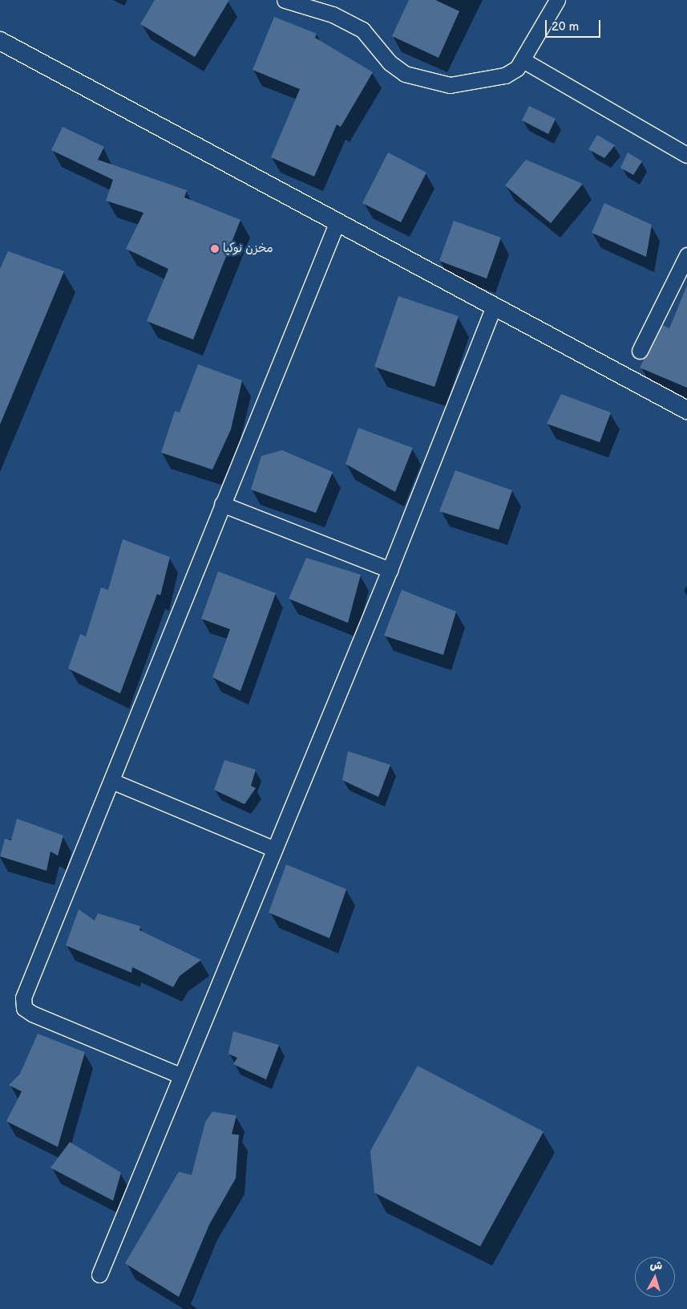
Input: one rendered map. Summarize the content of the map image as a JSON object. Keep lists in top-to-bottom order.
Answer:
{
  "places": ["مخزن نوكيا"],
  "scale_bar": "20 m",
  "north": "top"
}
